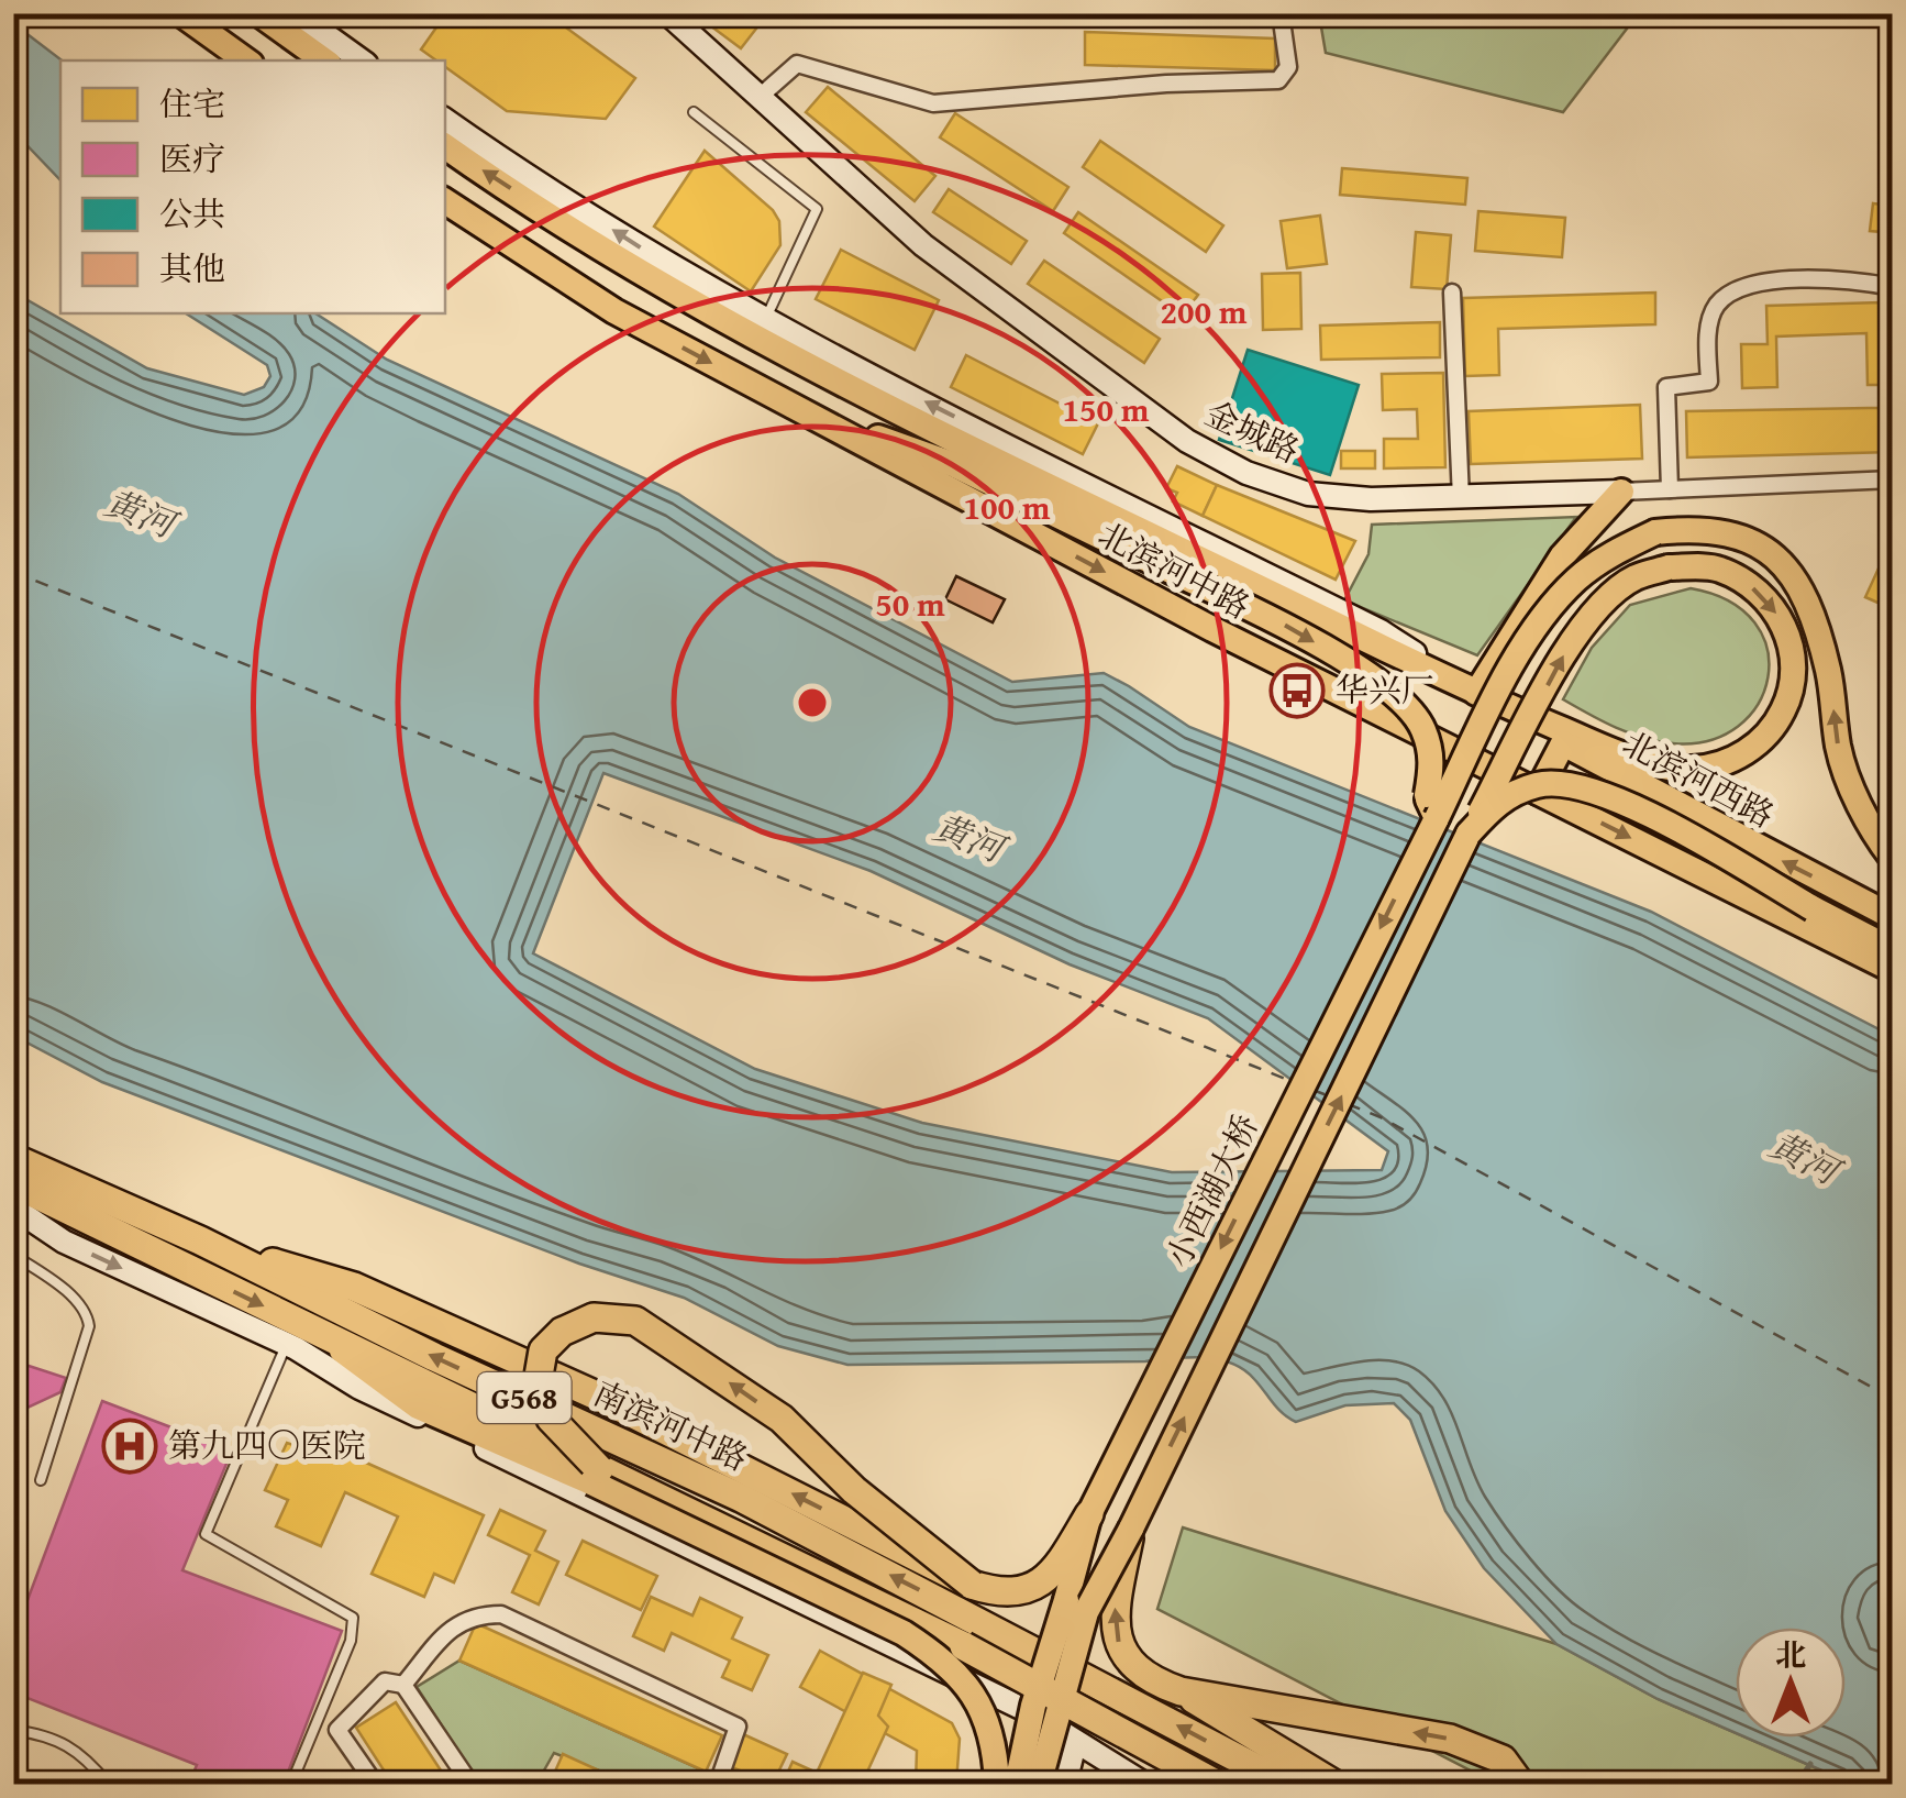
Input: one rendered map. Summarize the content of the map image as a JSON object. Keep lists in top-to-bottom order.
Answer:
{
  "streets": {
    "highway": ["G568", "南滨河中路"],
    "main road": ["北滨河中路", "北滨河西路", "小西湖大桥"],
    "street": ["金城路"]
  },
  "crossings": [
    ["北滨河中路", "北滨河西路"]
  ],
  "one_way": ["北滨河西路"],
  "water": ["黄河"],
  "places": {
    "bus stop": ["华兴厂"],
    "hospital": ["第九四〇医院"]
  },
  "legend": [
    "住宅",
    "医疗",
    "公共",
    "其他"
  ],
  "north": "top",
  "rings": [
    "200 m",
    "150 m",
    "100 m",
    "50 m"
  ]
}
